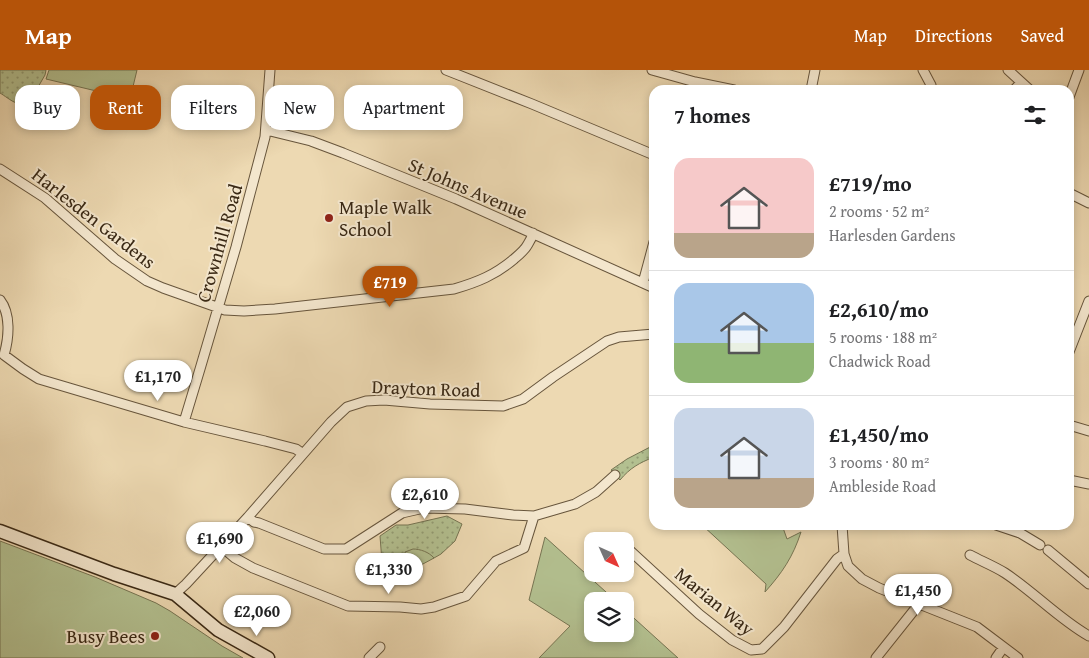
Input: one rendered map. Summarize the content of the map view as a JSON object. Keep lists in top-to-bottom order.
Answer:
{
  "streets": {
    "street": [
      "St Johns Avenue",
      "Harlesden Gardens",
      "Crownhill Road",
      "Drayton Road",
      "Marian Way"
    ]
  },
  "crossings": [
    ["St Johns Avenue", "Harlesden Gardens"],
    ["St Johns Avenue", "Crownhill Road"],
    ["Harlesden Gardens", "Crownhill Road"]
  ],
  "places": ["Maple Walk School", "Busy Bees"],
  "north": "bottom right",
  "page": {
    "header": "Map",
    "nav": ["Map", "Directions", "Saved"],
    "chip": [
      "Buy",
      "Rent",
      "Filters",
      "New",
      "Apartment"
    ],
    "heading": "7 homes",
    "list": [
      {
        "name": "£719/mo",
        "note": "2 rooms · 52 m² · Harlesden Gardens"
      },
      {
        "name": "£2,610/mo",
        "note": "5 rooms · 188 m² · Chadwick Road"
      },
      {
        "name": "£1,450/mo",
        "note": "3 rooms · 80 m² · Ambleside Road"
      }
    ],
    "price": [
      "£719",
      "£1,170",
      "£2,610",
      "£1,690",
      "£1,330",
      "£1,450",
      "£2,060"
    ]
  }
}
